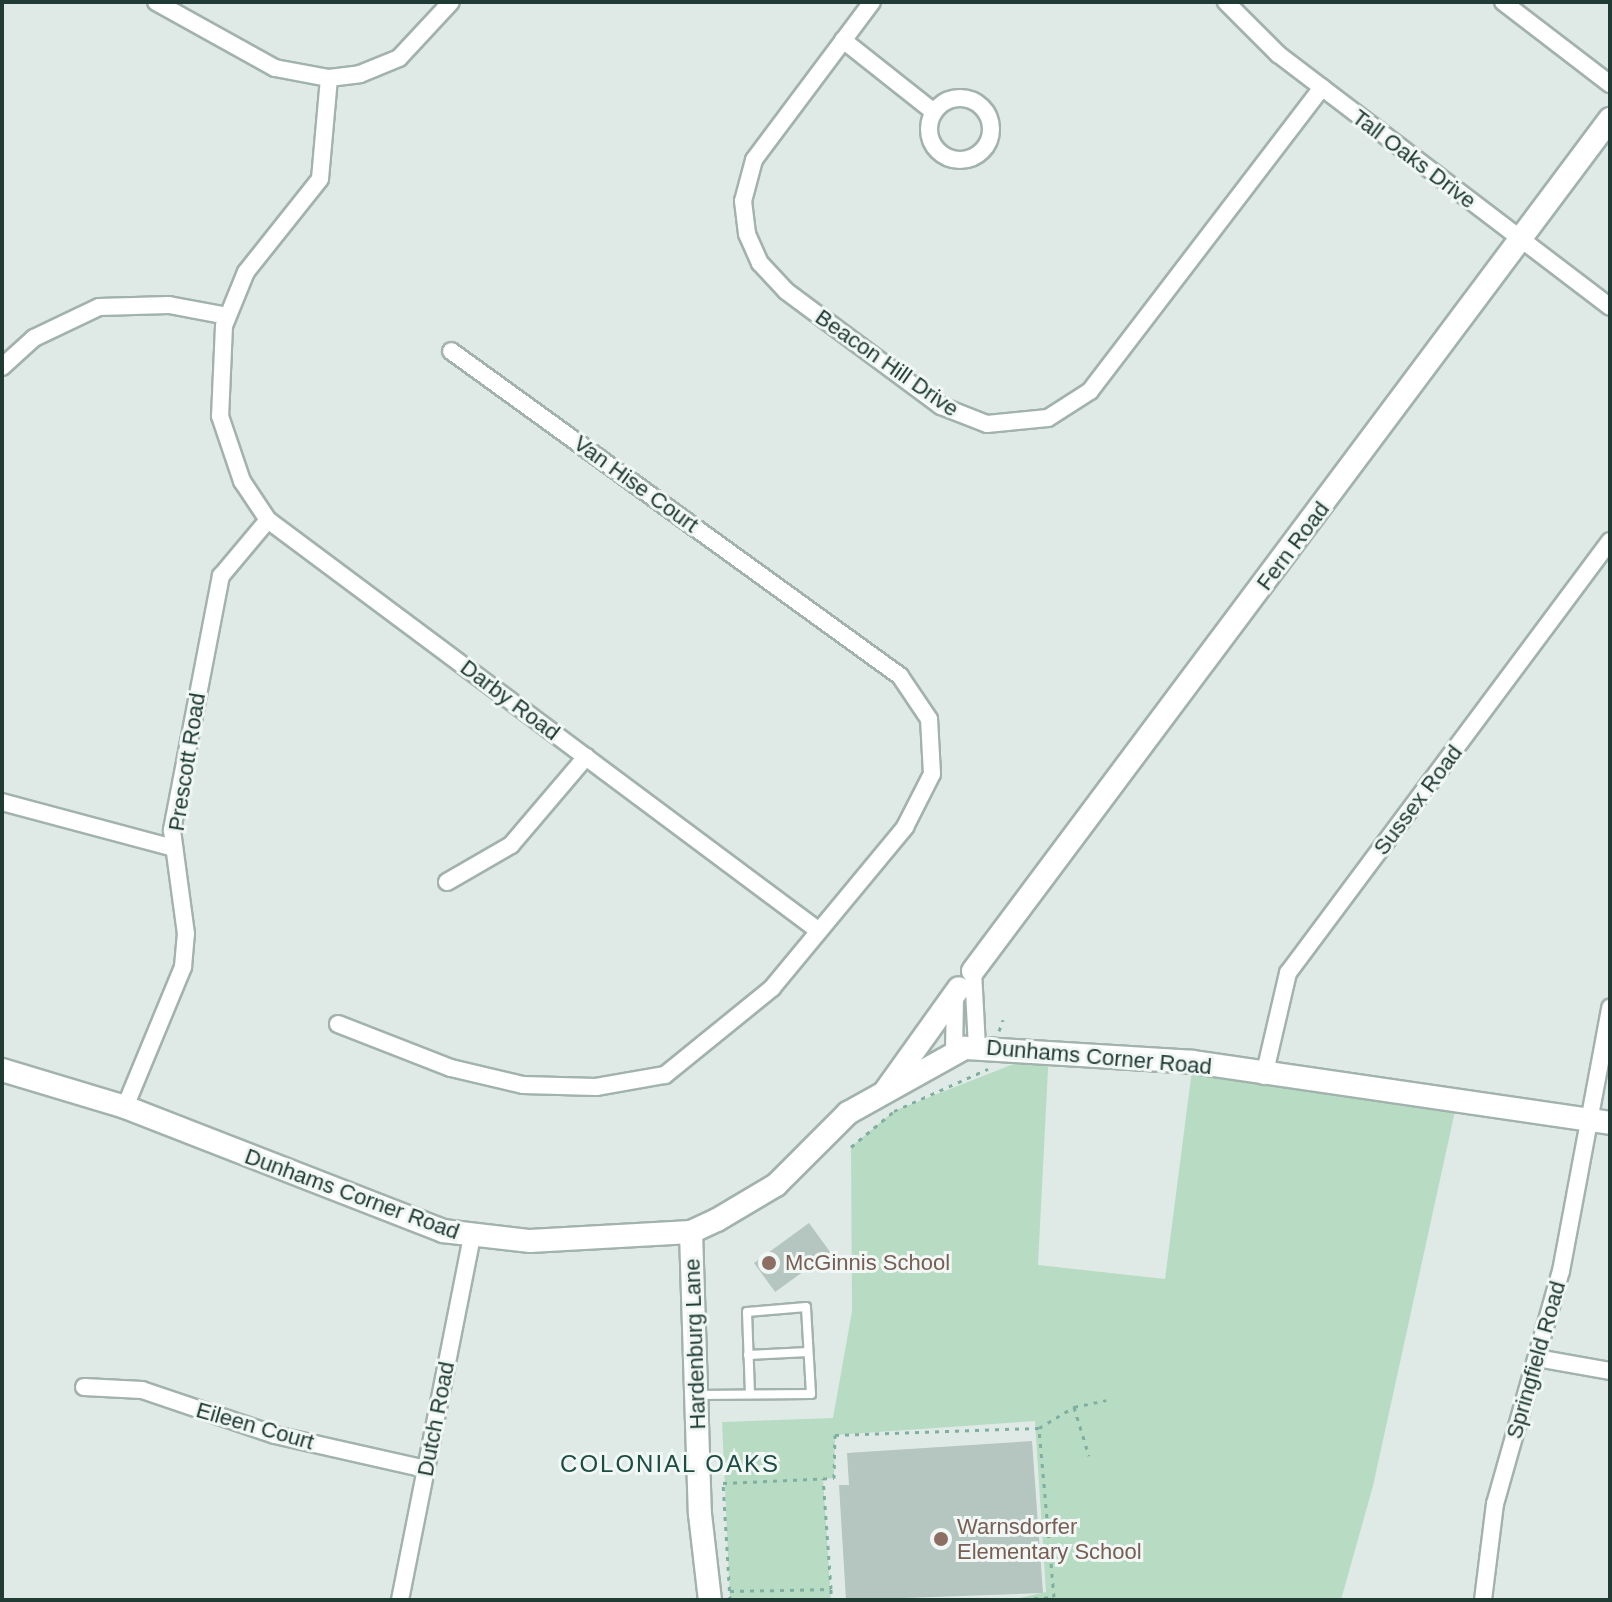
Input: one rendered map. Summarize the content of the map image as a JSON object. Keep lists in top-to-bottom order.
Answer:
{
  "streets": {
    "street": [
      "Tall Oaks Drive",
      "Beacon Hill Drive",
      "Van Hise Court",
      "Fern Road",
      "Darby Road",
      "Prescott Road",
      "Sussex Road",
      "Dunhams Corner Road",
      "Hardenburg Lane",
      "Springfield Road",
      "Dutch Road",
      "Eileen Court"
    ]
  },
  "crossings": [
    ["Tall Oaks Drive", "Beacon Hill Drive"],
    ["Tall Oaks Drive", "Fern Road"],
    ["Van Hise Court", "Darby Road"],
    ["Fern Road", "Dunhams Corner Road"],
    ["Darby Road", "Prescott Road"],
    ["Prescott Road", "Dunhams Corner Road"],
    ["Sussex Road", "Dunhams Corner Road"],
    ["Dunhams Corner Road", "Hardenburg Lane"],
    ["Dunhams Corner Road", "Springfield Road"],
    ["Dunhams Corner Road", "Dutch Road"],
    ["Dutch Road", "Eileen Court"]
  ],
  "districts": ["COLONIAL OAKS"],
  "places": ["McGinnis School", "Warnsdorfer Elementary School"]
}
